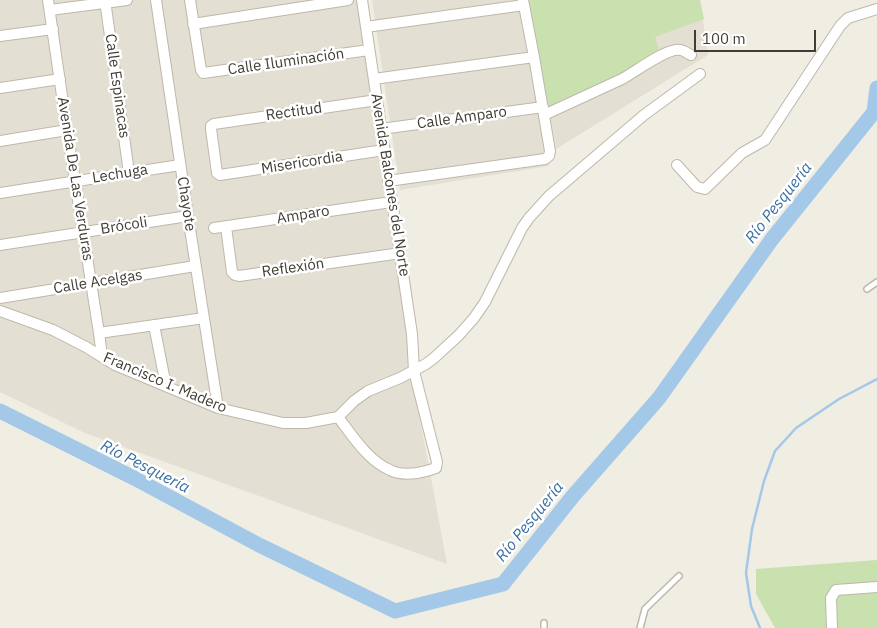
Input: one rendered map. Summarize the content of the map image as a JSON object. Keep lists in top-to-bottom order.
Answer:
{
  "streets": {
    "street": [
      "Calle Iluminación",
      "Calle Espinacas",
      "Rectitud",
      "Calle Amparo",
      "Misericordia",
      "Lechuga",
      "Avenida De Las Verduras",
      "Avenida Balcones del Norte",
      "Chayote",
      "Amparo",
      "Brócoli",
      "Reflexión",
      "Calle Acelgas",
      "Francisco I. Madero"
    ]
  },
  "crossings": [
    ["Calle Iluminación", "Avenida Balcones del Norte"],
    ["Calle Espinacas", "Lechuga"],
    ["Rectitud", "Misericordia"],
    ["Rectitud", "Avenida Balcones del Norte"],
    ["Calle Amparo", "Avenida Balcones del Norte"],
    ["Misericordia", "Avenida Balcones del Norte"],
    ["Lechuga", "Avenida De Las Verduras"],
    ["Lechuga", "Chayote"],
    ["Avenida De Las Verduras", "Brócoli"],
    ["Avenida De Las Verduras", "Calle Acelgas"],
    ["Avenida De Las Verduras", "Francisco I. Madero"],
    ["Avenida Balcones del Norte", "Amparo"],
    ["Avenida Balcones del Norte", "Reflexión"],
    ["Avenida Balcones del Norte", "Francisco I. Madero"],
    ["Chayote", "Brócoli"],
    ["Chayote", "Calle Acelgas"],
    ["Chayote", "Francisco I. Madero"],
    ["Amparo", "Reflexión"]
  ],
  "water": ["Río Pesquería"],
  "scale_bar": "100 m"
}
